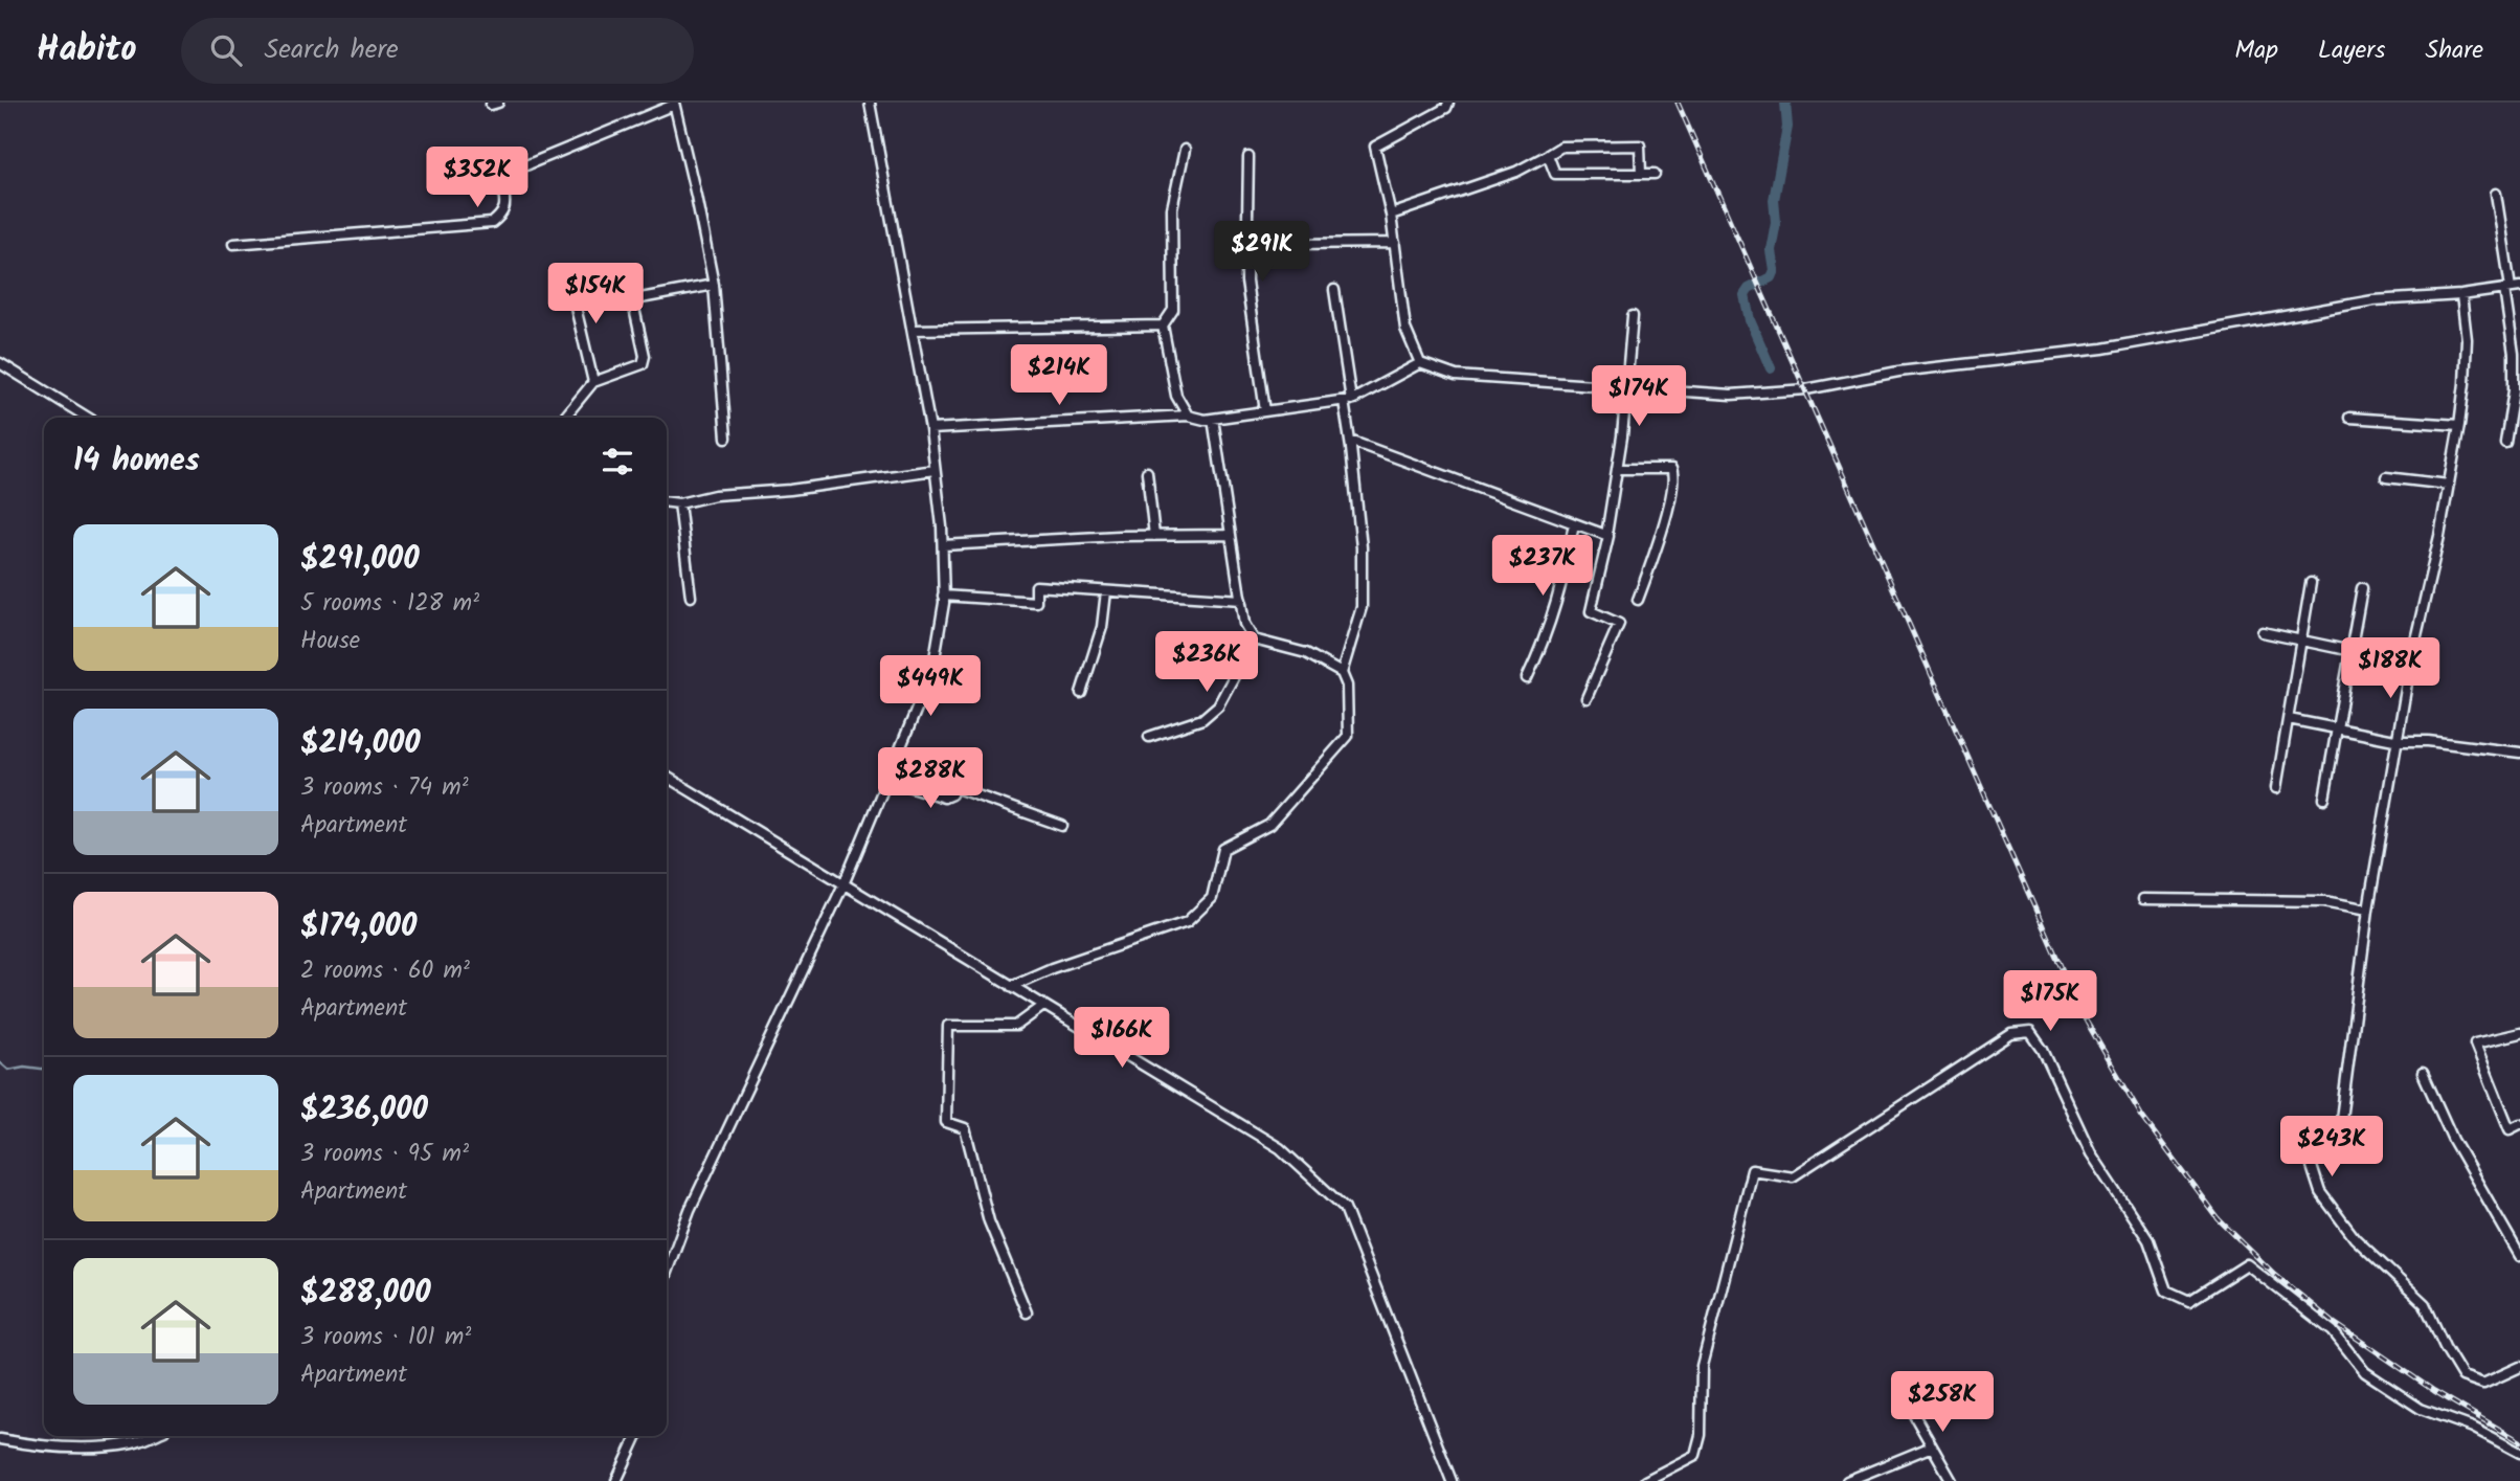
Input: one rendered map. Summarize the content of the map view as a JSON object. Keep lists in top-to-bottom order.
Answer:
{
  "page": {
    "header": "Habito",
    "search": "Search here",
    "nav": ["Map", "Layers", "Share"],
    "price": [
      "$352K",
      "$291K",
      "$154K",
      "$214K",
      "$174K",
      "$237K",
      "$236K",
      "$188K",
      "$449K",
      "$288K",
      "$175K",
      "$166K",
      "$243K",
      "$258K"
    ],
    "heading": "14 homes",
    "list": [
      {
        "name": "$291,000",
        "note": "5 rooms · 128 m² · House"
      },
      {
        "name": "$214,000",
        "note": "3 rooms · 74 m² · Apartment"
      },
      {
        "name": "$174,000",
        "note": "2 rooms · 60 m² · Apartment"
      },
      {
        "name": "$236,000",
        "note": "3 rooms · 95 m² · Apartment"
      },
      {
        "name": "$288,000",
        "note": "3 rooms · 101 m² · Apartment"
      }
    ]
  }
}
